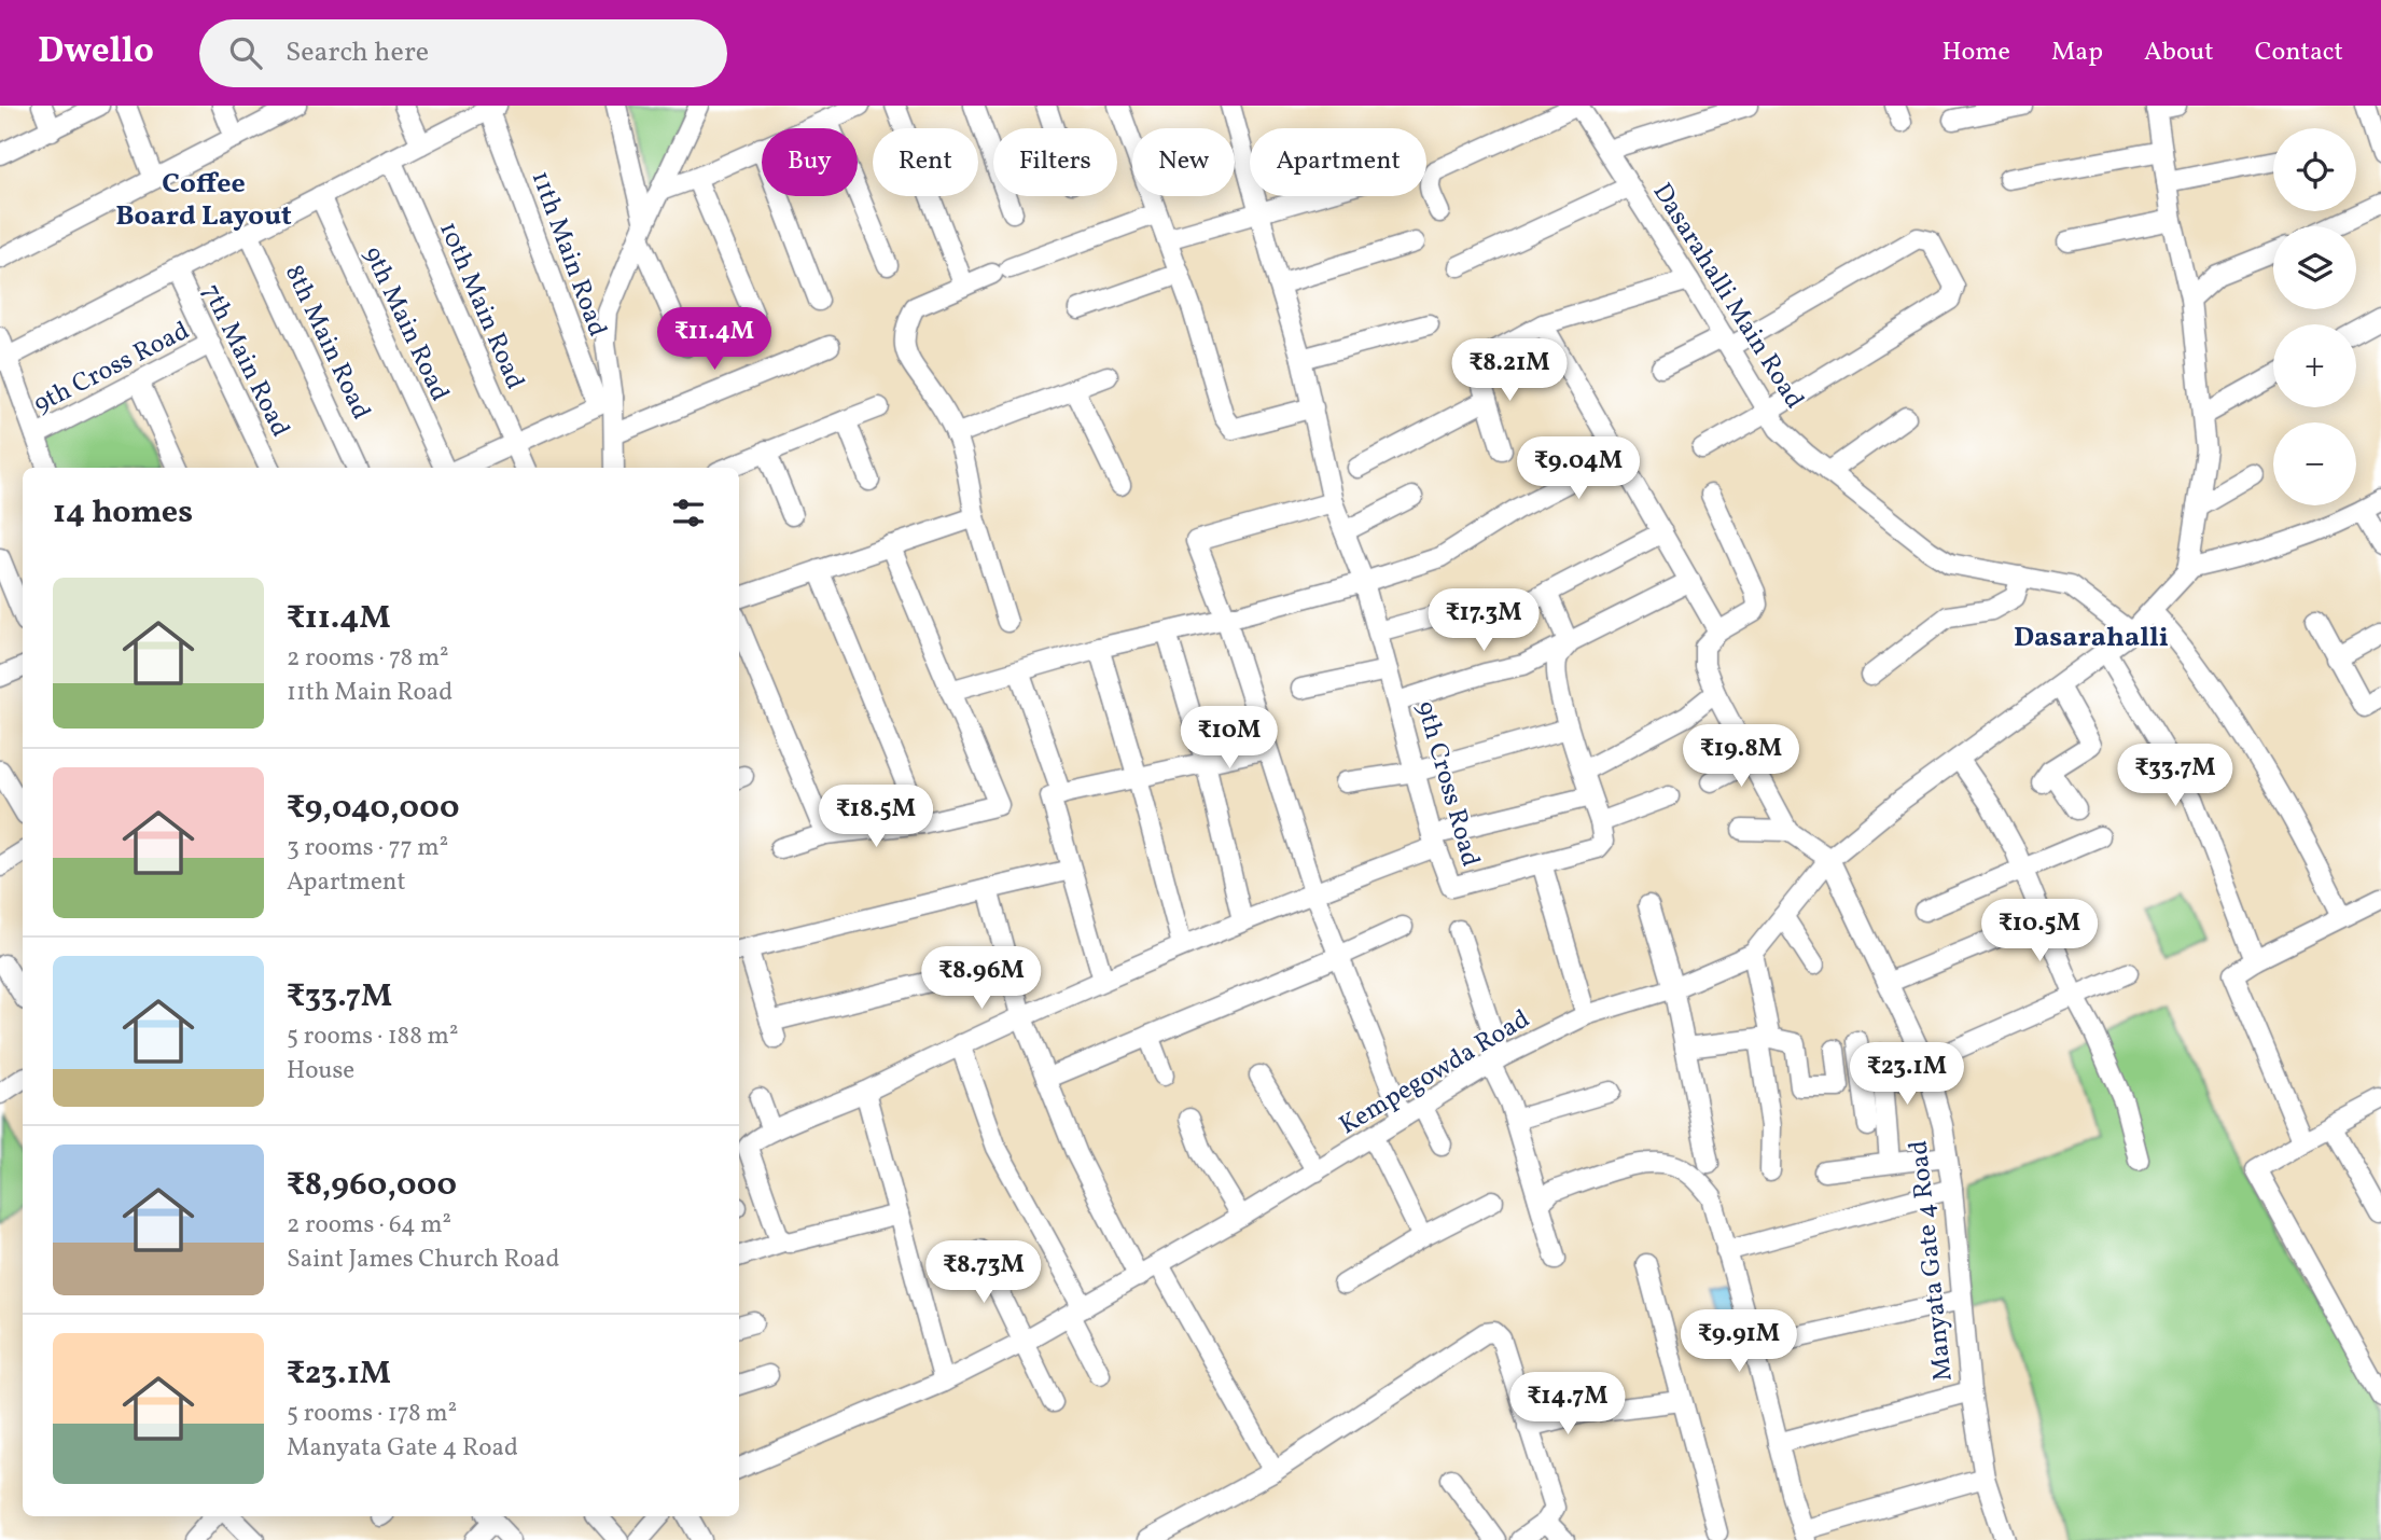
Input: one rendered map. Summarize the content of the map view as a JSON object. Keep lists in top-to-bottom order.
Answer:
{
  "streets": {
    "street": [
      "11th Main Road",
      "Dasarahalli Main Road",
      "10th Main Road",
      "9th Main Road",
      "8th Main Road",
      "7th Main Road",
      "9th Cross Road",
      "Kempegowda Road",
      "Manyata Gate 4 Road"
    ]
  },
  "crossings": [
    ["Dasarahalli Main Road", "Kempegowda Road"],
    ["7th Main Road", "9th Cross Road"],
    ["Kempegowda Road", "Manyata Gate 4 Road"]
  ],
  "districts": ["Coffee Board Layout", "Dasarahalli"],
  "page": {
    "header": "Dwello",
    "search": "Search here",
    "nav": [
      "Home",
      "Map",
      "About",
      "Contact"
    ],
    "map_buttons": ["+", "−"],
    "chip": [
      "Buy",
      "Rent",
      "Filters",
      "New",
      "Apartment"
    ],
    "price": [
      "₹11.4M",
      "₹8.21M",
      "₹9.04M",
      "₹17.3M",
      "₹10M",
      "₹19.8M",
      "₹33.7M",
      "₹18.5M",
      "₹10.5M",
      "₹8.96M",
      "₹23.1M",
      "₹8.73M",
      "₹9.91M",
      "₹14.7M"
    ],
    "heading": "14 homes",
    "list": [
      {
        "name": "₹11.4M",
        "note": "2 rooms · 78 m² · 11th Main Road"
      },
      {
        "name": "₹9,040,000",
        "note": "3 rooms · 77 m² · Apartment"
      },
      {
        "name": "₹33.7M",
        "note": "5 rooms · 188 m² · House"
      },
      {
        "name": "₹8,960,000",
        "note": "2 rooms · 64 m² · Saint James Church Road"
      },
      {
        "name": "₹23.1M",
        "note": "5 rooms · 178 m² · Manyata Gate 4 Road"
      }
    ]
  }
}
